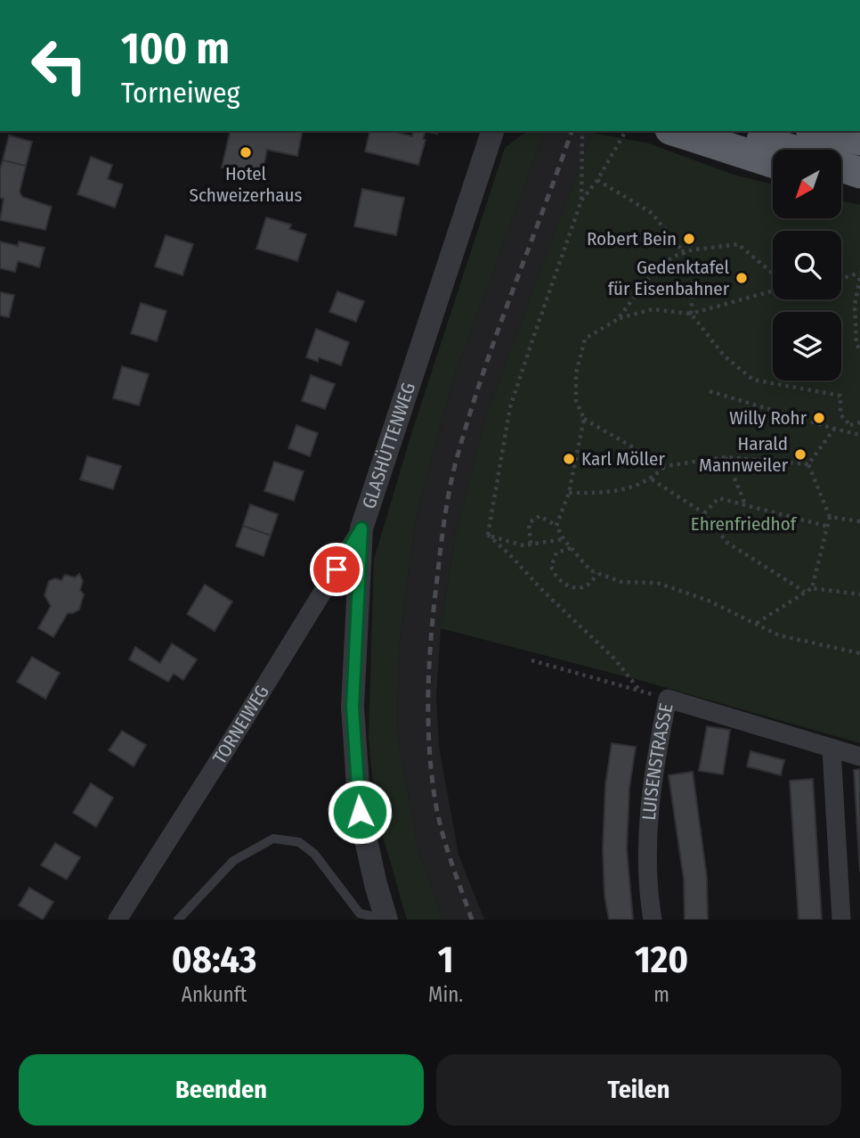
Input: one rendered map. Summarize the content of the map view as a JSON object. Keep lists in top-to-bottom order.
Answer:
{
  "streets": {
    "street": ["GLASHÜTTENWEG", "TORNEIWEG", "LUISENSTRASSE"]
  },
  "crossings": [
    ["GLASHÜTTENWEG", "TORNEIWEG"]
  ],
  "parks": ["Ehrenfriedhof"],
  "places": [
    "Hotel Schweizerhaus",
    "Robert Bein",
    "Gedenktafel für Eisenbahner",
    "Willy Rohr",
    "Harald Mannweiler",
    "Karl Möller"
  ],
  "north": "bottom left",
  "page": {
    "turn": ["100 m", "Torneiweg"],
    "eta": [
      "08:43",
      "Ankunft",
      "1",
      "Min.",
      "120",
      "m"
    ],
    "buttons": ["Beenden", "Teilen"]
  }
}
